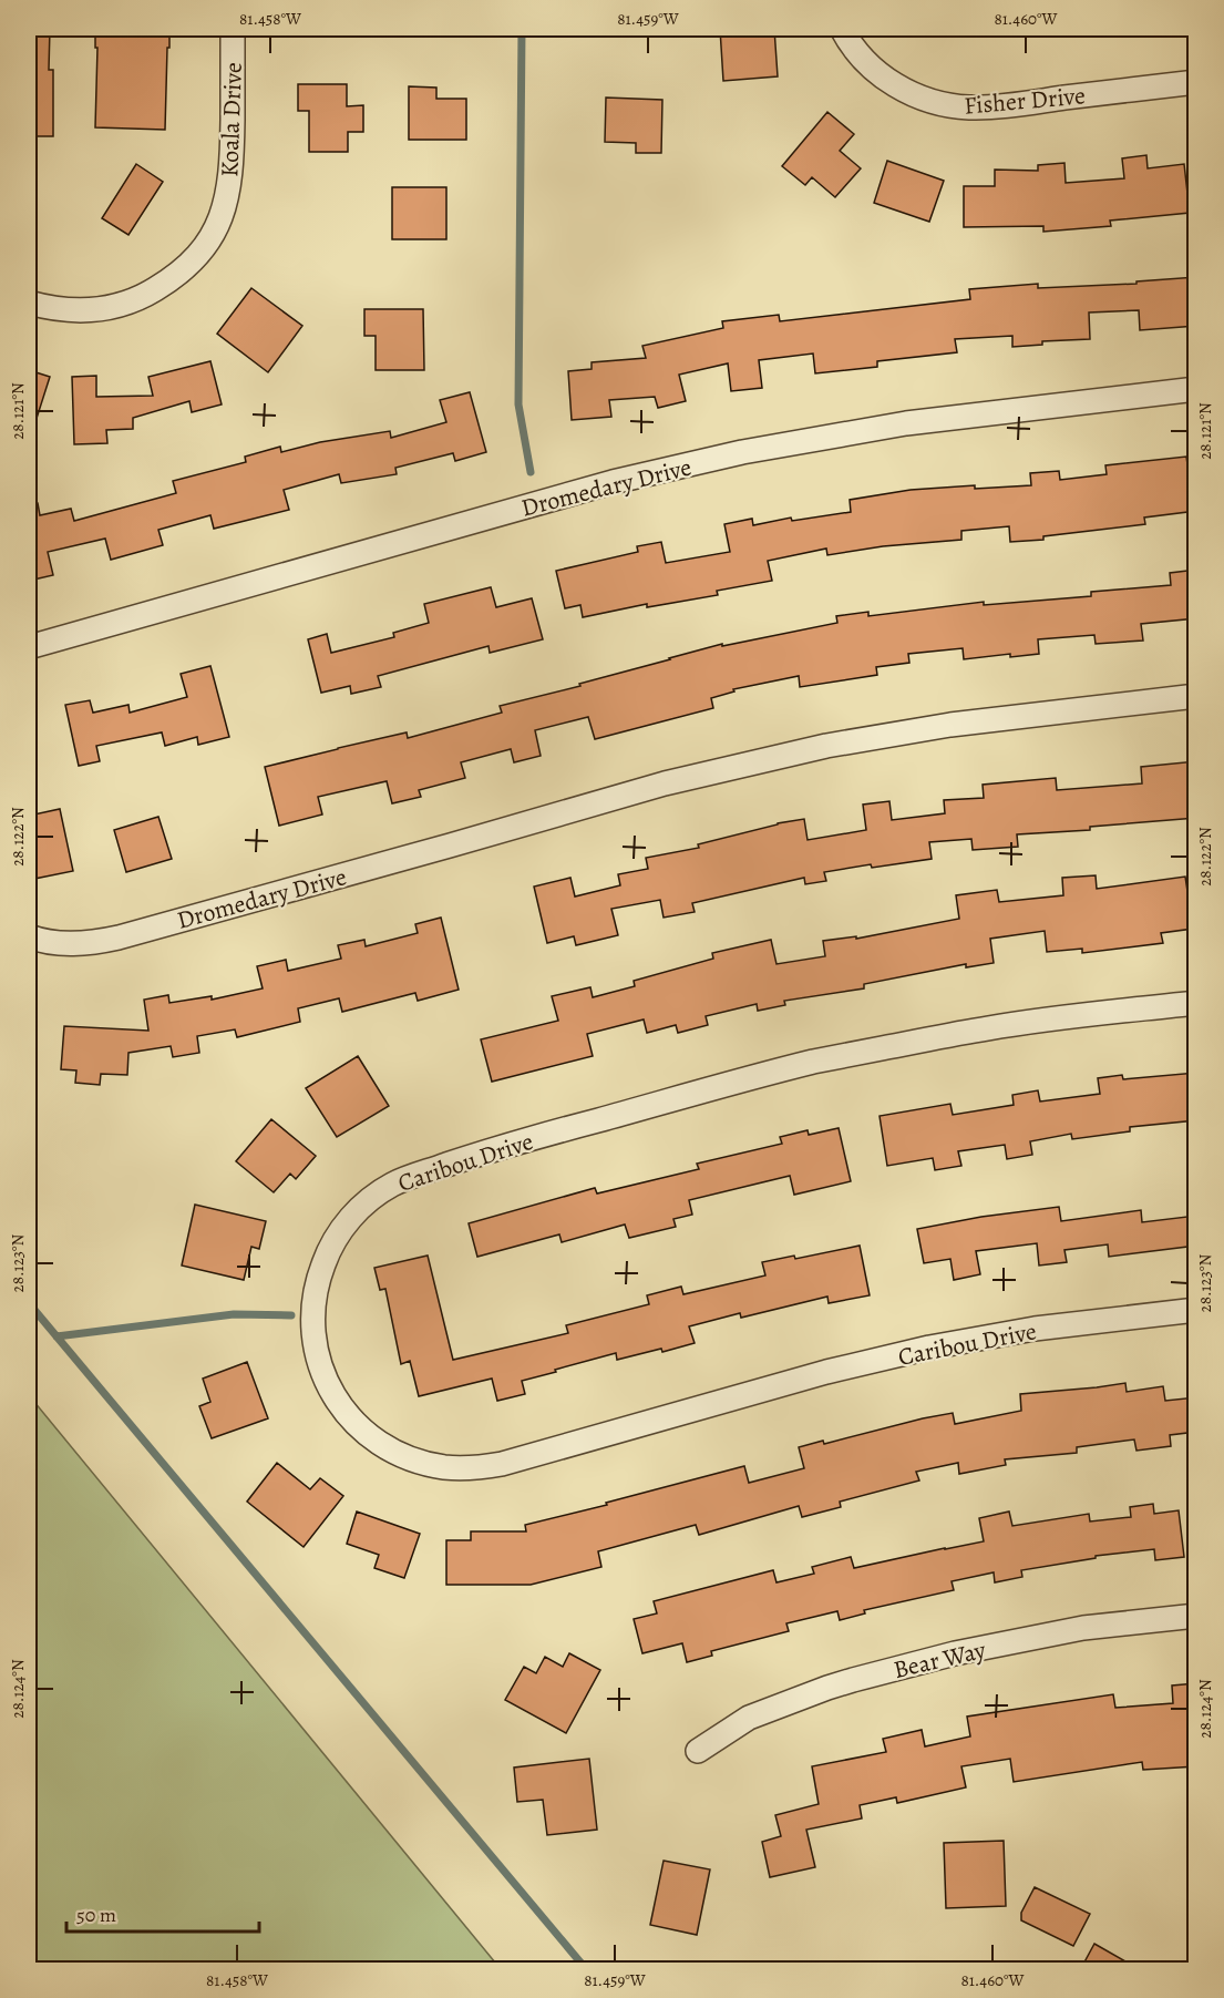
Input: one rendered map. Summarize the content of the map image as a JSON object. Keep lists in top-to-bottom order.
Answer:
{
  "streets": {
    "street": [
      "Fisher Drive",
      "Koala Drive",
      "Dromedary Drive",
      "Caribou Drive",
      "Bear Way"
    ]
  },
  "scale_bar": "50 m",
  "coordinates": [
    "81.458°W",
    "81.459°W",
    "81.460°W",
    "28.121°N",
    "28.122°N",
    "28.123°N",
    "28.124°N"
  ]
}
